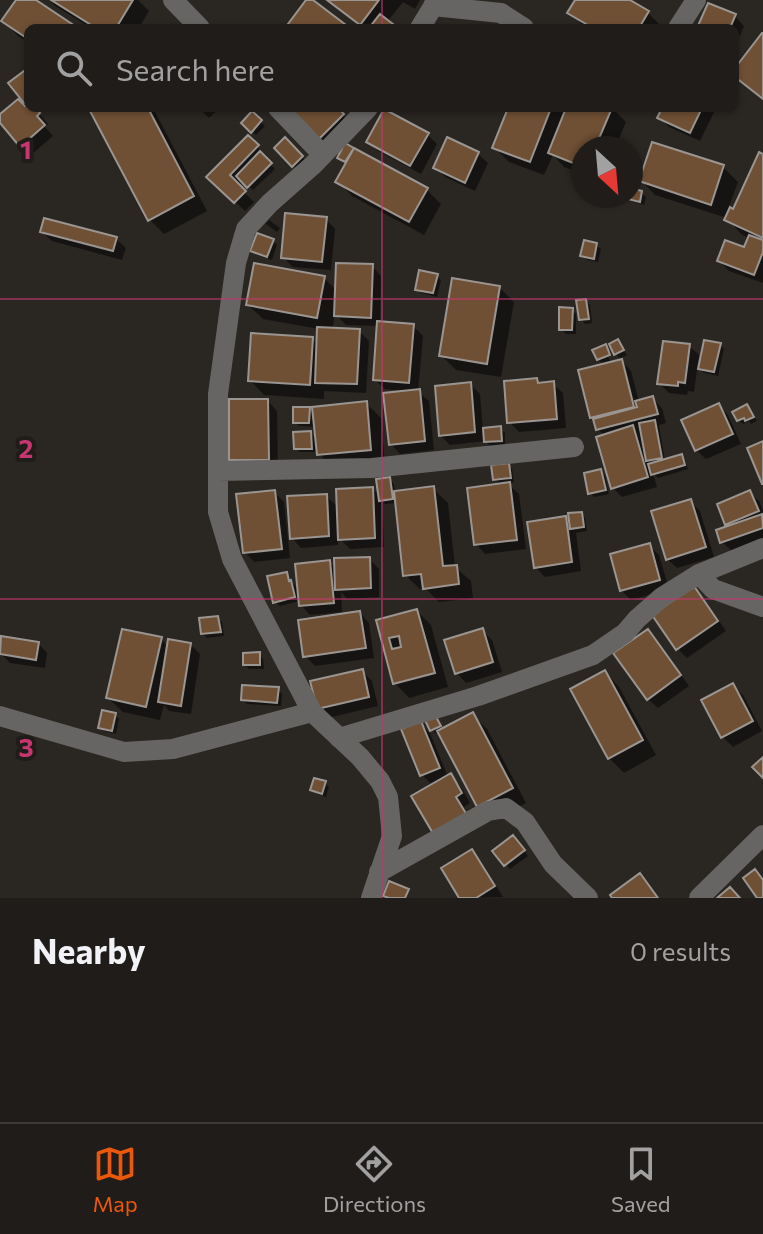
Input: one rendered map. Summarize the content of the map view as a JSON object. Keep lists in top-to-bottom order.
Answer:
{
  "north": "bottom right",
  "page": {
    "search": "Search here",
    "heading": ["Nearby", "0 results"],
    "nav": ["Map", "Directions", "Saved"]
  },
  "grid": {
    "rows": ["1", "2", "3"]
  }
}
